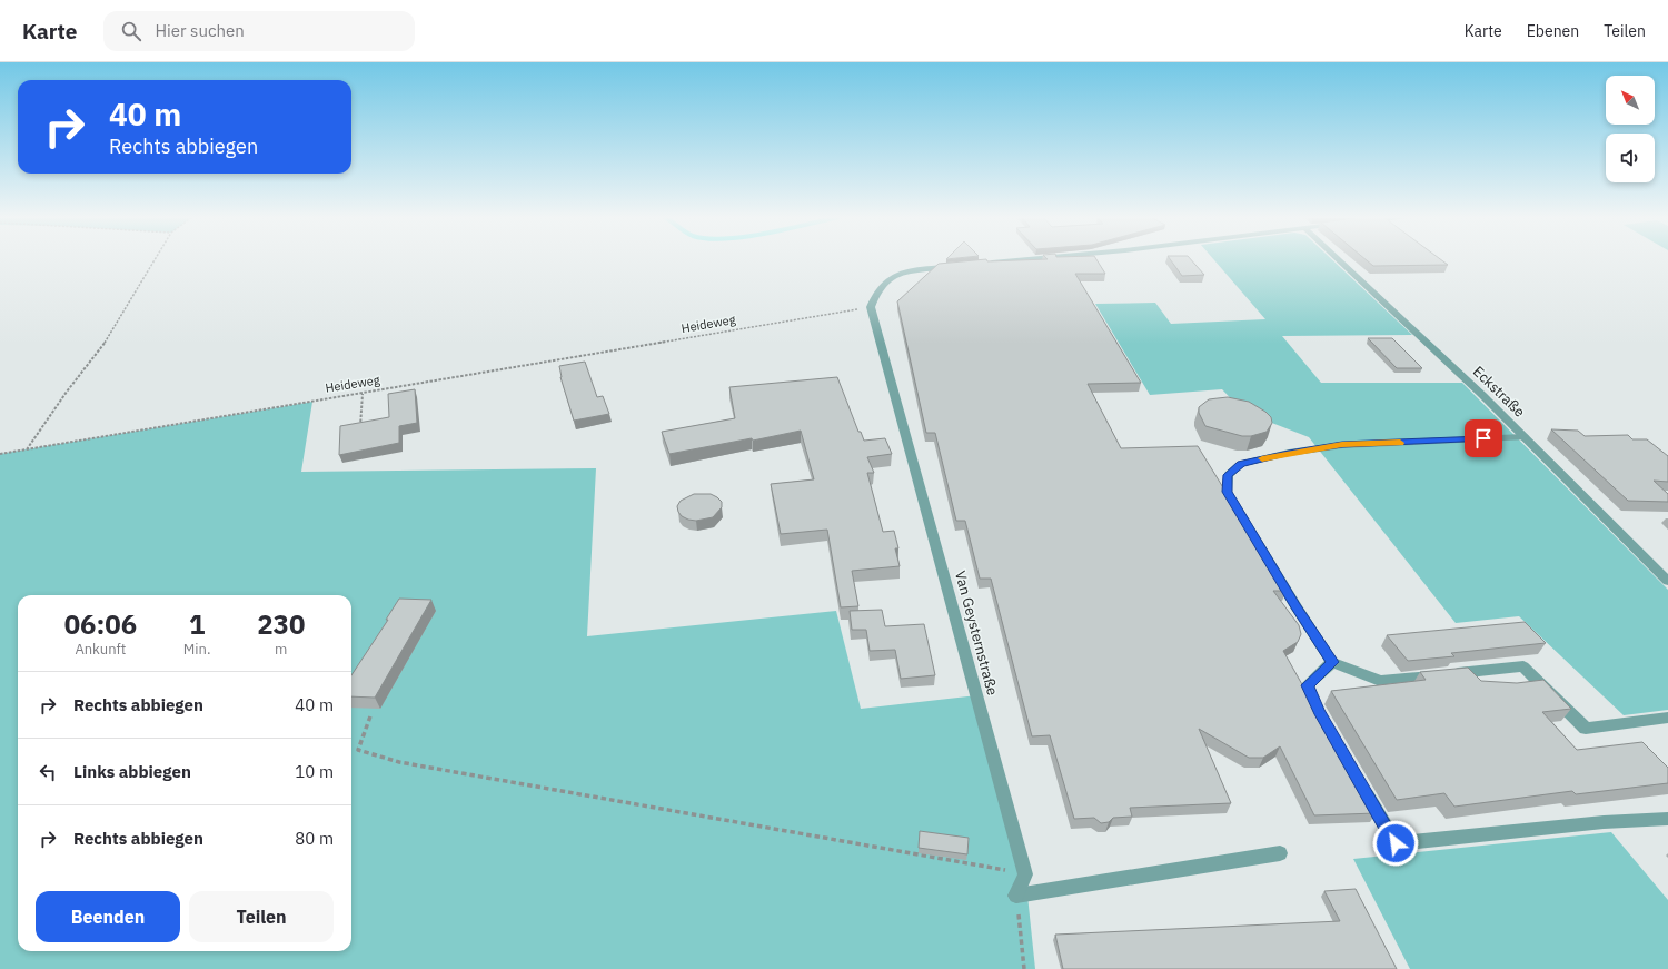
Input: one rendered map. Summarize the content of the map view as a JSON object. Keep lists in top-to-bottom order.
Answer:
{
  "streets": {
    "street": ["Eckstraße", "Van Geysternstraße"],
    "path": ["Heideweg"]
  },
  "crossings": [
    ["Heideweg", "Van Geysternstraße"]
  ],
  "north": "top left",
  "page": {
    "header": "Karte",
    "search": "Hier suchen",
    "nav": ["Karte", "Ebenen", "Teilen"],
    "turn": ["40 m", "Rechts abbiegen"],
    "eta": [
      "06:06",
      "Ankunft",
      "1",
      "Min.",
      "230",
      "m"
    ],
    "list": [
      {
        "name": "Rechts abbiegen",
        "value": "40 m"
      },
      {
        "name": "Links abbiegen",
        "value": "10 m"
      },
      {
        "name": "Rechts abbiegen",
        "value": "80 m"
      }
    ],
    "buttons": ["Beenden", "Teilen"]
  }
}
